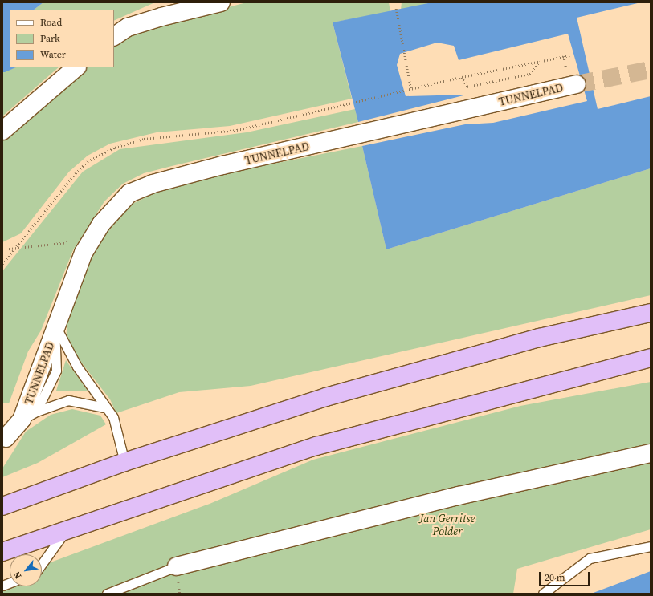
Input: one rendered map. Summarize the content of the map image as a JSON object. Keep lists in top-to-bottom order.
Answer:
{
  "streets": {
    "street": ["TUNNELPAD"]
  },
  "parks": ["Jan Gerritse Polder"],
  "legend": ["Road", "Park", "Water"],
  "scale_bar": "20 m",
  "north": "bottom left"
}
